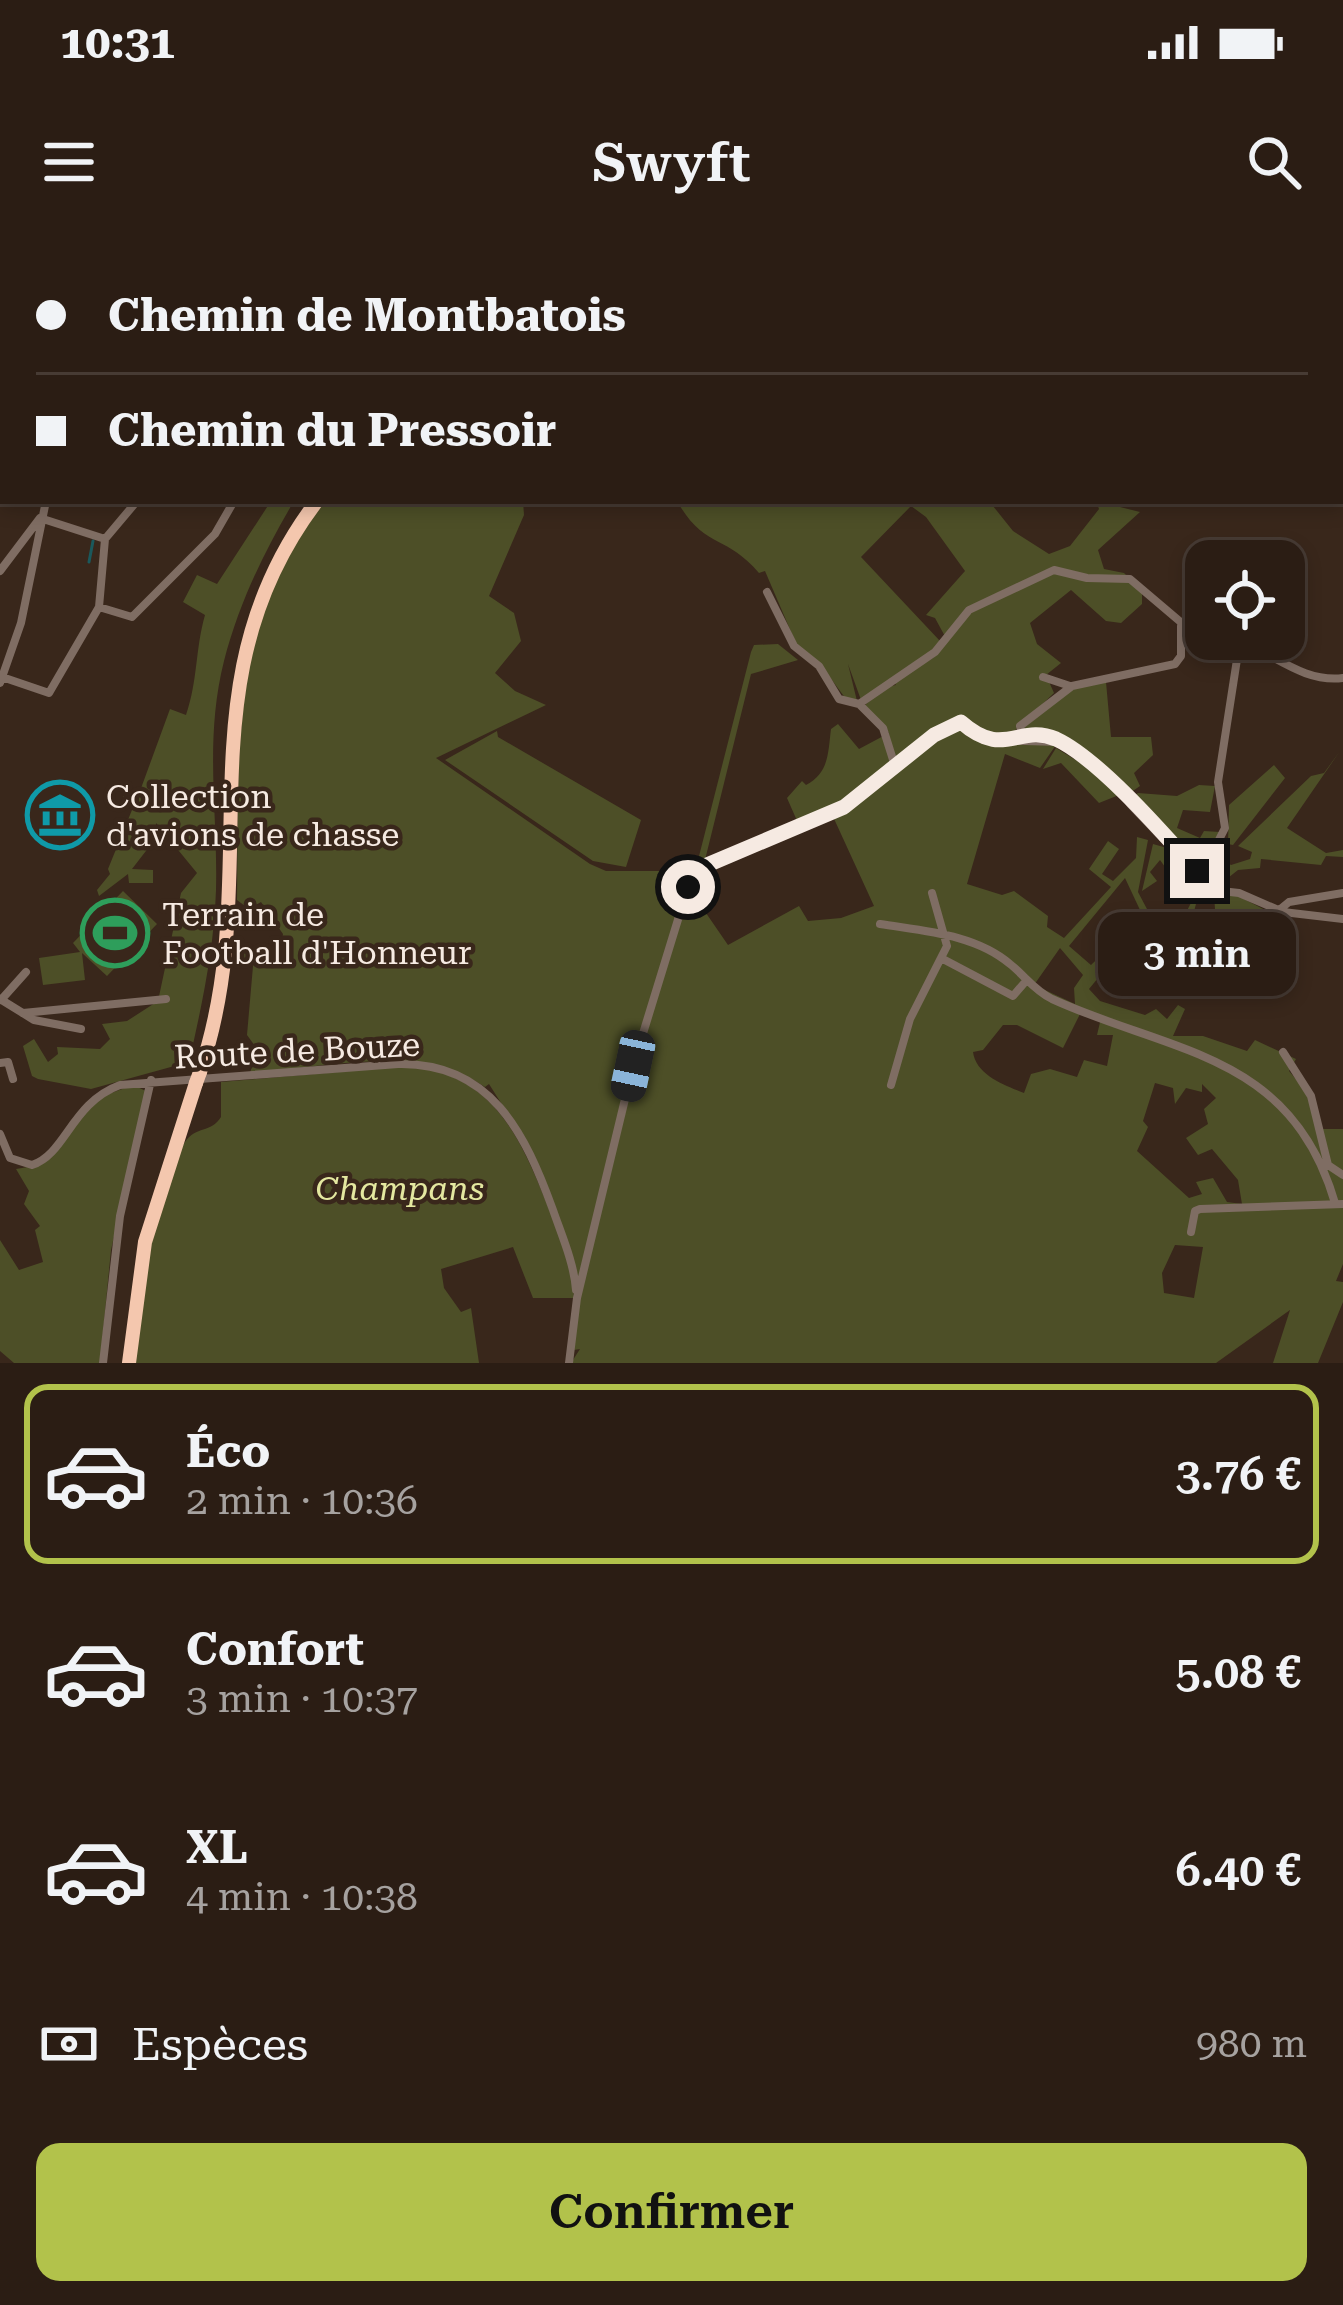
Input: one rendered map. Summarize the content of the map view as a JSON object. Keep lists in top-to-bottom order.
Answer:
{
  "streets": {
    "street": ["Route de Bouze"]
  },
  "parks": ["Champans"],
  "places": {
    "museum": ["Collection d'avions de chasse"],
    "sports": ["Terrain de Football d'Honneur"]
  },
  "page": {
    "status": "10:31",
    "header": "Swyft",
    "banner": ["Chemin de Montbatois", "Chemin du Pressoir"],
    "bubble": "3 min",
    "list": [
      {
        "name": "Éco",
        "note": "2 min · 10:36",
        "value": "3.76 €"
      },
      {
        "name": "Confort",
        "note": "3 min · 10:37",
        "value": "5.08 €"
      },
      {
        "name": "XL",
        "note": "4 min · 10:38",
        "value": "6.40 €"
      }
    ],
    "pay": ["Espèces", "980 m"],
    "buttons": "Confirmer"
  }
}
